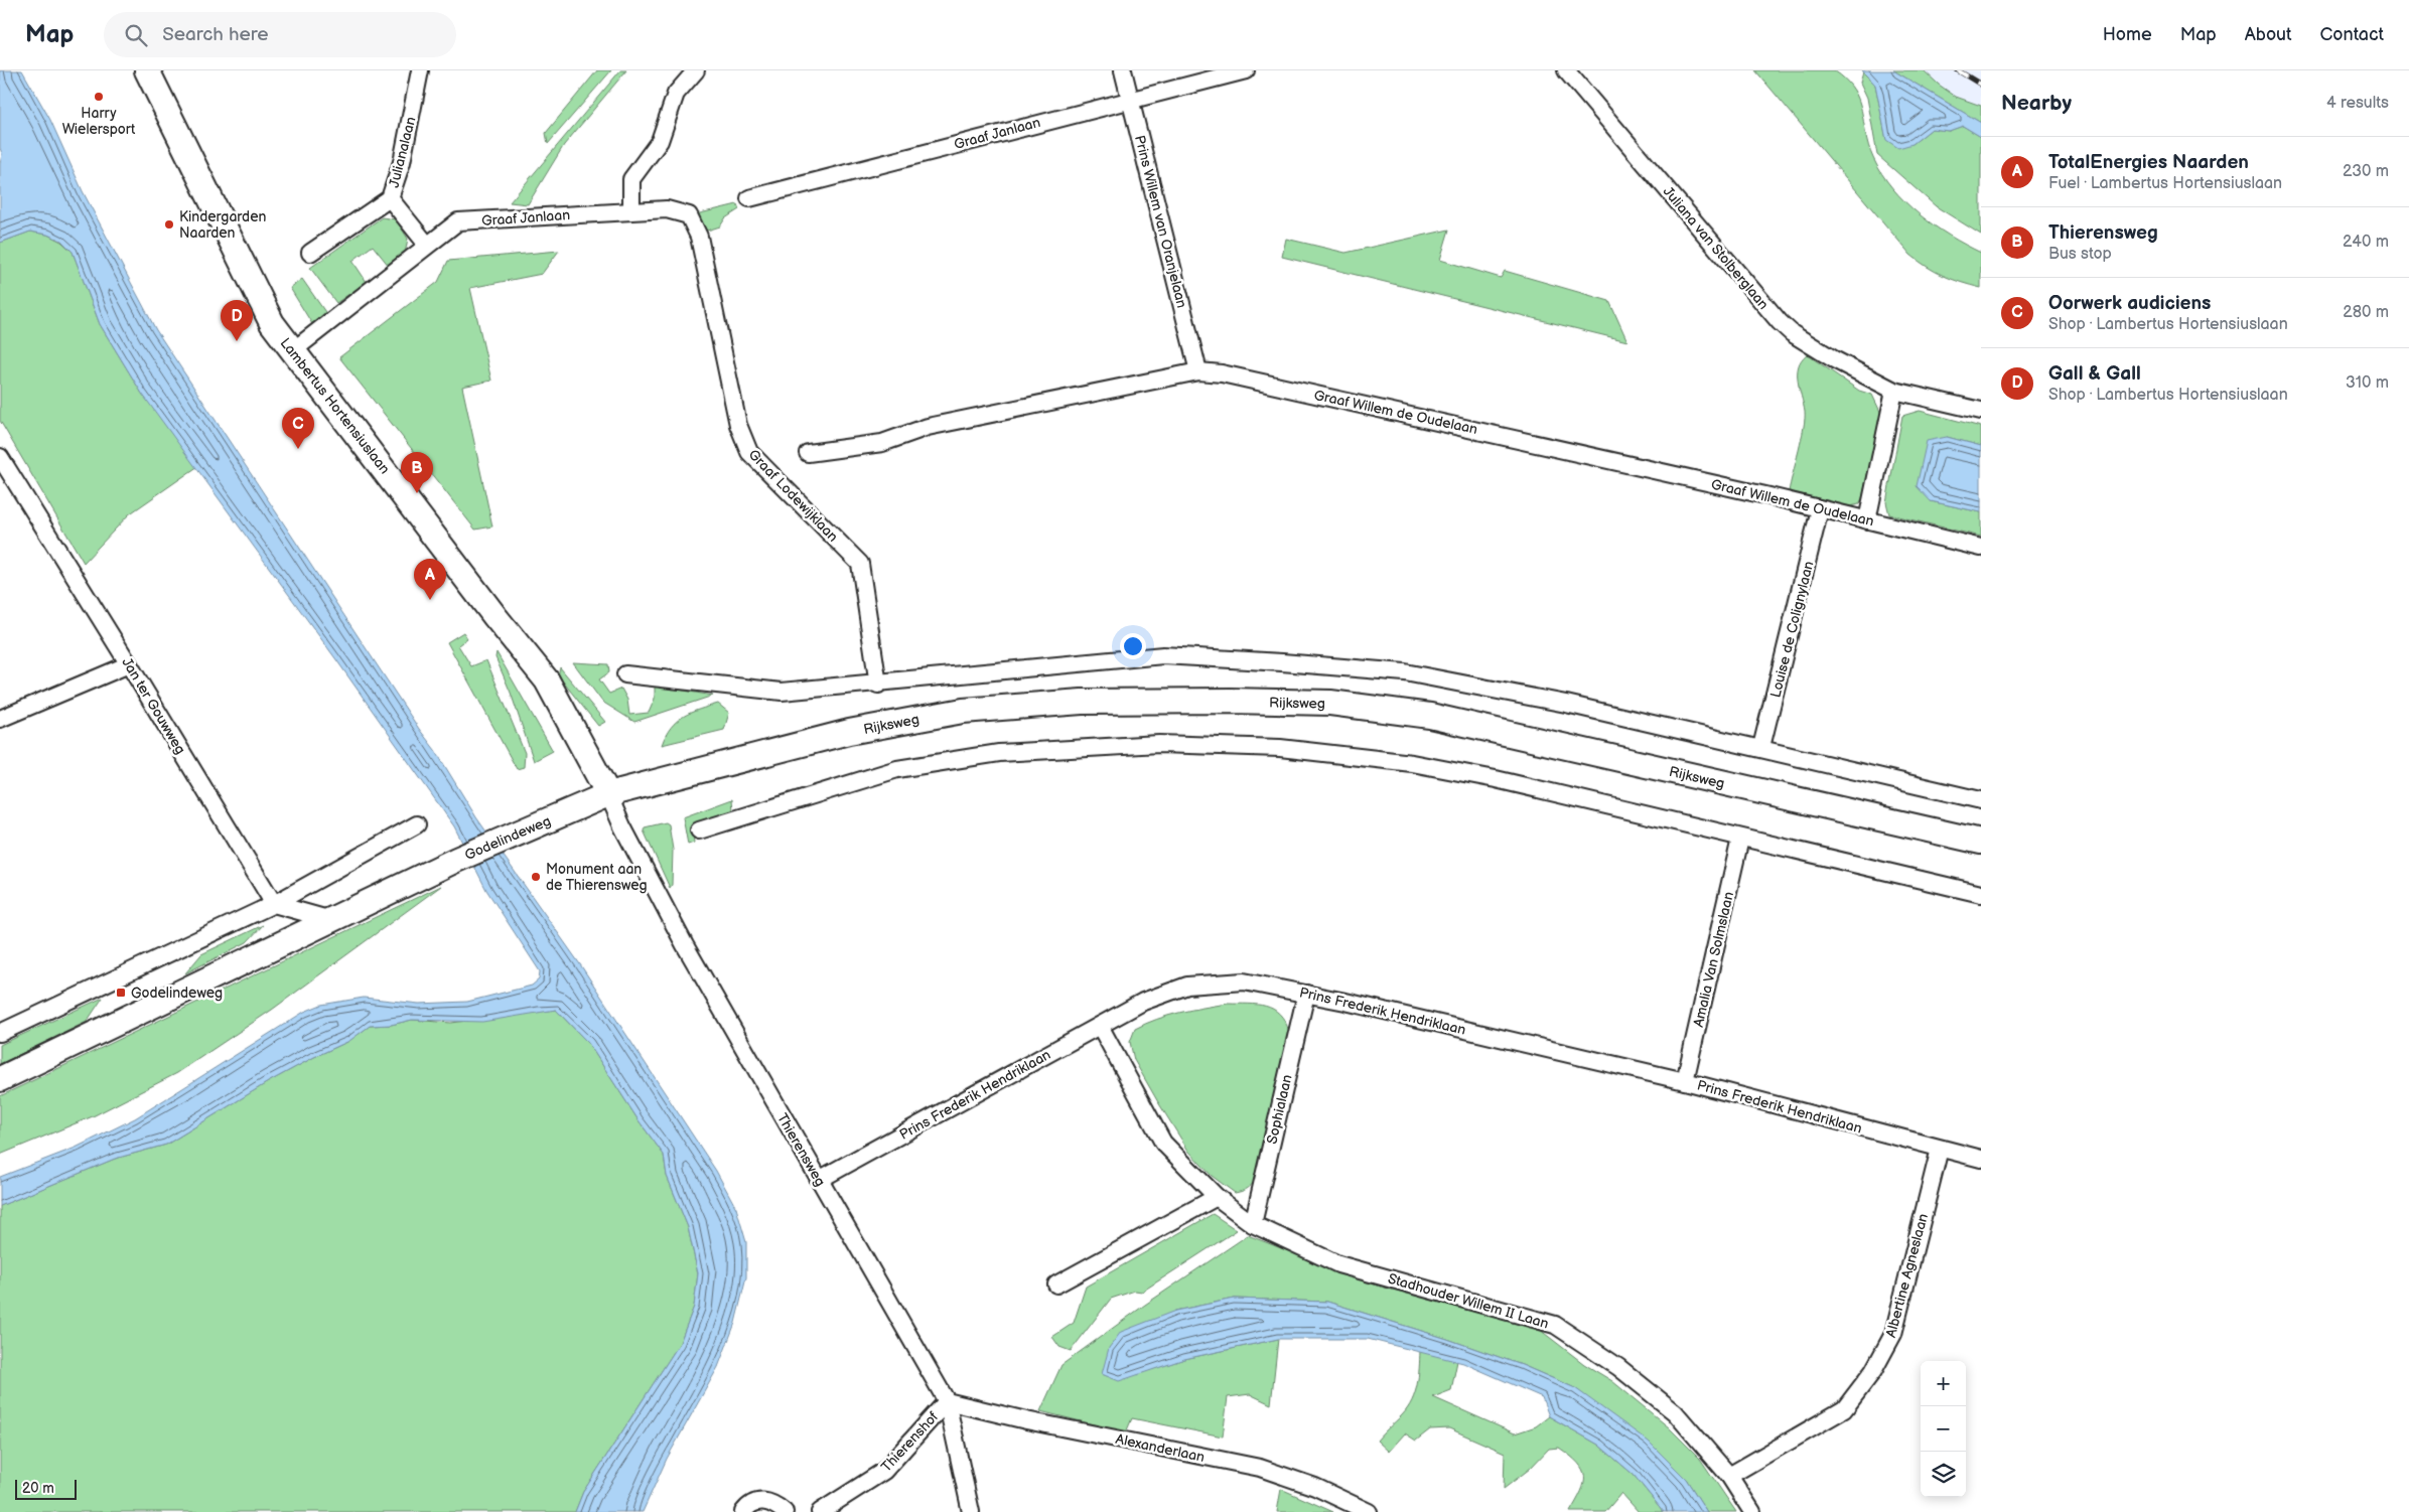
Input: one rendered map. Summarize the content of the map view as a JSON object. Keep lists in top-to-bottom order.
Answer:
{
  "streets": {
    "main road": ["Lambertus Hortensiuslaan", "Rijksweg", "Godelindeweg"],
    "street": [
      "Graaf Janlaan",
      "Julianalaan",
      "Prins Willem van Oranjelaan",
      "Juliana van Stolberglaan",
      "Graaf Willem de Oudelaan",
      "Graaf Lodewijklaan",
      "Louise de Colignylaan",
      "Jan ter Gouwweg",
      "Amalia Van Solmslaan",
      "Prins Frederik Hendriklaan",
      "Sophialaan",
      "Thierensweg",
      "Albertine Agneslaan",
      "Stadhouder Willem II Laan",
      "Thierenshof",
      "Alexanderlaan"
    ]
  },
  "crossings": [
    ["Graaf Janlaan", "Prins Willem van Oranjelaan"],
    ["Graaf Janlaan", "Lambertus Hortensiuslaan"],
    ["Graaf Janlaan", "Graaf Lodewijklaan"],
    ["Prins Willem van Oranjelaan", "Graaf Willem de Oudelaan"],
    ["Lambertus Hortensiuslaan", "Rijksweg"],
    ["Lambertus Hortensiuslaan", "Godelindeweg"],
    ["Lambertus Hortensiuslaan", "Thierensweg"],
    ["Graaf Willem de Oudelaan", "Louise de Colignylaan"],
    ["Rijksweg", "Godelindeweg"],
    ["Rijksweg", "Thierensweg"],
    ["Godelindeweg", "Thierensweg"],
    ["Amalia Van Solmslaan", "Prins Frederik Hendriklaan"],
    ["Prins Frederik Hendriklaan", "Sophialaan"],
    ["Prins Frederik Hendriklaan", "Thierensweg"],
    ["Prins Frederik Hendriklaan", "Albertine Agneslaan"],
    ["Prins Frederik Hendriklaan", "Stadhouder Willem II Laan"],
    ["Sophialaan", "Stadhouder Willem II Laan"],
    ["Thierensweg", "Thierenshof"],
    ["Thierensweg", "Alexanderlaan"],
    ["Albertine Agneslaan", "Stadhouder Willem II Laan"],
    ["Thierenshof", "Alexanderlaan"]
  ],
  "places": {
    "other": ["Harry Wielersport", "Kindergarden Naarden", "Monument aan de Thierensweg"],
    "transit": ["Godelindeweg"]
  },
  "scale_bar": "20 m",
  "page": {
    "header": "Map",
    "search": "Search here",
    "nav": [
      "Home",
      "Map",
      "About",
      "Contact"
    ],
    "heading": ["Nearby", "4 results"],
    "list": [
      {
        "mark": "A",
        "name": "TotalEnergies Naarden",
        "note": "Fuel · Lambertus Hortensiuslaan",
        "value": "230 m"
      },
      {
        "mark": "B",
        "name": "Thierensweg",
        "note": "Bus stop",
        "value": "240 m"
      },
      {
        "mark": "C",
        "name": "Oorwerk audiciens",
        "note": "Shop · Lambertus Hortensiuslaan",
        "value": "280 m"
      },
      {
        "mark": "D",
        "name": "Gall & Gall",
        "note": "Shop · Lambertus Hortensiuslaan",
        "value": "310 m"
      }
    ],
    "pins": [
      "D",
      "C",
      "B",
      "A"
    ],
    "map_buttons": ["+", "−"],
    "scale": "20 m"
  }
}
